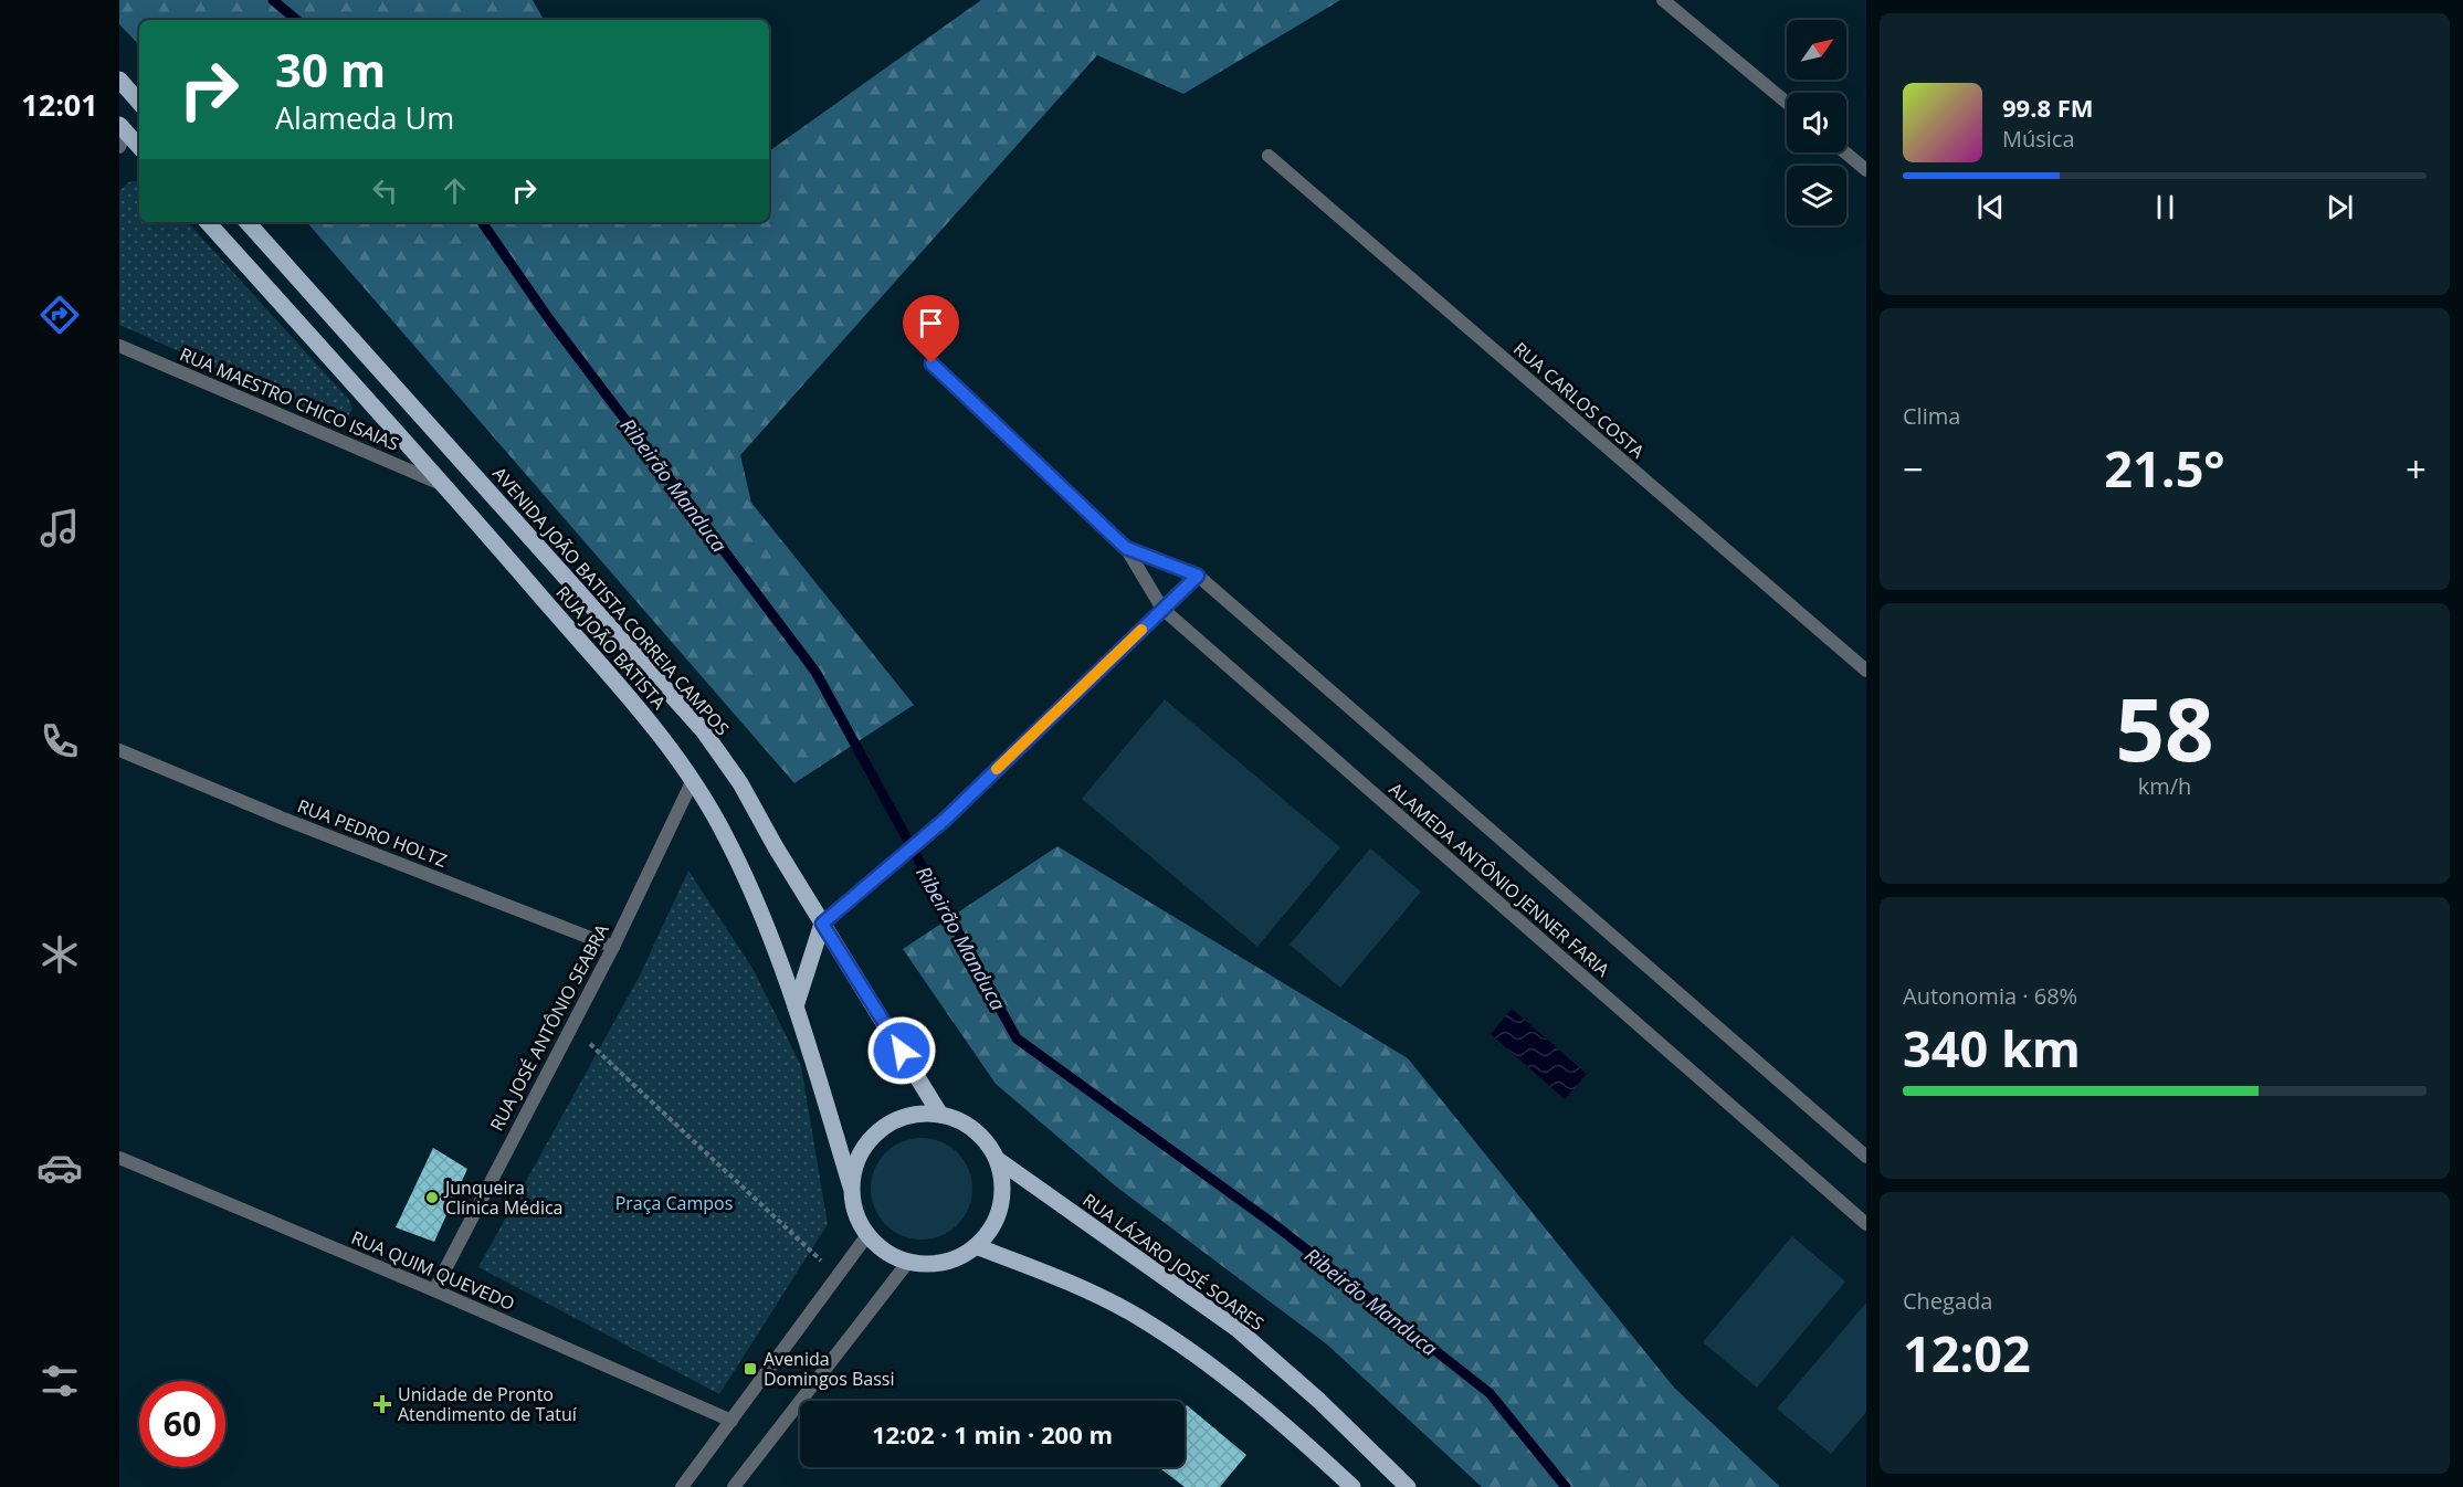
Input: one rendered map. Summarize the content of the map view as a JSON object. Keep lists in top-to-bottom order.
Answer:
{
  "streets": {
    "main road": ["AVENIDA JOÃO BATISTA CORREIA CAMPOS", "RUA JOÃO BATISTA", "RUA LÁZARO JOSÉ SOARES"],
    "street": [
      "RUA MAESTRO CHICO ISAIAS",
      "RUA CARLOS COSTA",
      "RUA PEDRO HOLTZ",
      "ALAMEDA ANTÔNIO JENNER FARIA",
      "RUA JOSÉ ANTÔNIO SEABRA",
      "RUA QUIM QUEVEDO"
    ]
  },
  "crossings": [
    ["RUA MAESTRO CHICO ISAIAS", "RUA JOÃO BATISTA"],
    ["AVENIDA JOÃO BATISTA CORREIA CAMPOS", "RUA JOÃO BATISTA"],
    ["AVENIDA JOÃO BATISTA CORREIA CAMPOS", "RUA LÁZARO JOSÉ SOARES"],
    ["RUA JOÃO BATISTA", "RUA JOSÉ ANTÔNIO SEABRA"],
    ["RUA JOÃO BATISTA", "RUA LÁZARO JOSÉ SOARES"],
    ["RUA PEDRO HOLTZ", "RUA JOSÉ ANTÔNIO SEABRA"],
    ["RUA JOSÉ ANTÔNIO SEABRA", "RUA QUIM QUEVEDO"]
  ],
  "water": ["Ribeirão Manduca"],
  "parks": ["Praça Campos"],
  "places": {
    "other": ["Junqueira Clínica Médica"],
    "transit": ["Avenida Domingos Bassi"],
    "health": ["Unidade de Pronto Atendimento de Tatuí"]
  },
  "north": "top right",
  "page": {
    "tabs": "12:01",
    "turn": ["30 m", "Alameda Um"],
    "song": ["99.8 FM", "Música"],
    "tile": [
      "Clima",
      ["58", "km/h"],
      ["Autonomia · 68%", "340 km"],
      ["Chegada", "12:02"]
    ],
    "heat": ["−", "21.5°", "+"],
    "limit": "60",
    "trip": "12:02 · 1 min · 200 m"
  }
}
